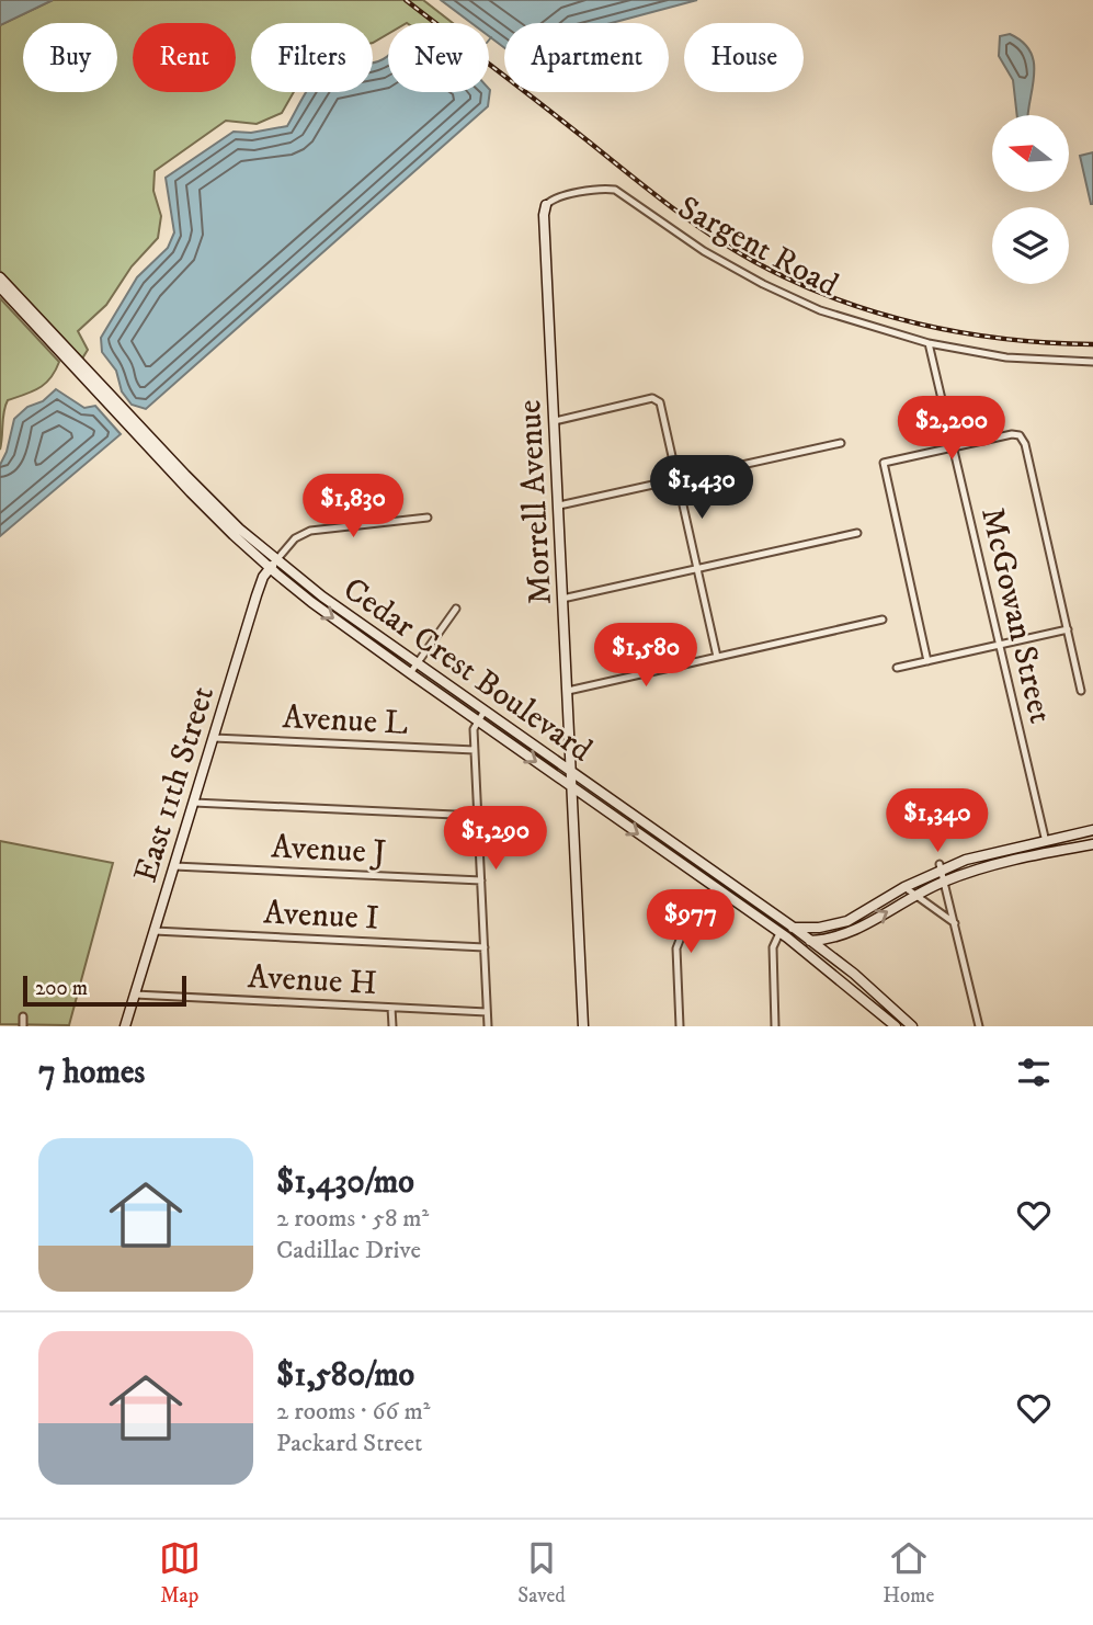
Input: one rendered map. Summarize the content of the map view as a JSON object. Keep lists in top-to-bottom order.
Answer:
{
  "streets": {
    "main road": ["Morrell Avenue", "Cedar Crest Boulevard", "East 11th Street"],
    "street": [
      "Sargent Road",
      "McGowan Street",
      "Avenue L",
      "Avenue J",
      "Avenue I",
      "Avenue H"
    ]
  },
  "crossings": [
    ["Sargent Road", "Morrell Avenue"],
    ["Sargent Road", "McGowan Street"],
    ["Morrell Avenue", "Cedar Crest Boulevard"],
    ["Cedar Crest Boulevard", "East 11th Street"],
    ["Avenue L", "East 11th Street"],
    ["East 11th Street", "Avenue J"],
    ["East 11th Street", "Avenue I"],
    ["East 11th Street", "Avenue H"]
  ],
  "scale_bar": "200 m",
  "north": "left",
  "page": {
    "chip": [
      "Buy",
      "Rent",
      "Filters",
      "New",
      "Apartment",
      "House"
    ],
    "price": [
      "$2,200",
      "$1,430",
      "$1,830",
      "$1,580",
      "$1,340",
      "$1,290",
      "$977"
    ],
    "scale": "200 m",
    "heading": "7 homes",
    "list": [
      {
        "name": "$1,430/mo",
        "note": "2 rooms · 58 m² · Cadillac Drive"
      },
      {
        "name": "$1,580/mo",
        "note": "2 rooms · 66 m² · Packard Street"
      }
    ],
    "tabs": ["Map", "Saved", "Home"]
  }
}
